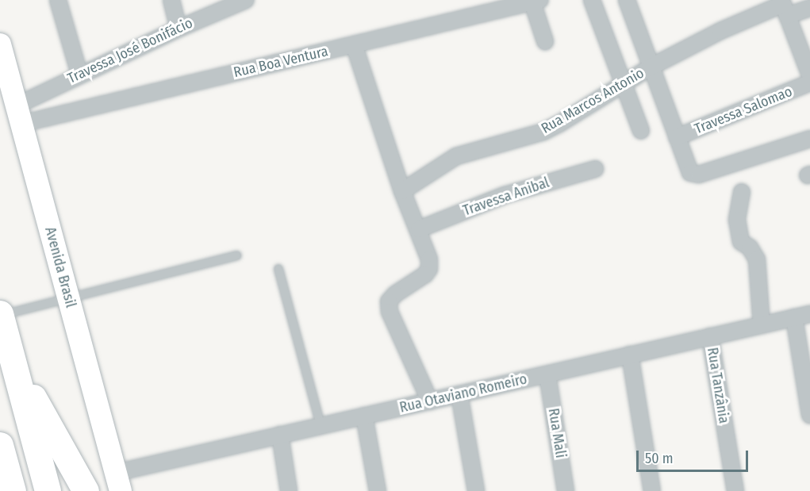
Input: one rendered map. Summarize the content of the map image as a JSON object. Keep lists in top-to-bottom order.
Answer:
{
  "streets": {
    "street": [
      "Travessa José Bonifácio",
      "Rua Boa Ventura",
      "Rua Marcos Antonio",
      "Travessa Salomao",
      "Travessa Anibal",
      "Avenida Brasil",
      "Rua Tanzânia",
      "Rua Otaviano Romeiro",
      "Rua Mali"
    ]
  },
  "crossings": [
    ["Travessa José Bonifácio", "Rua Boa Ventura"],
    ["Travessa José Bonifácio", "Avenida Brasil"],
    ["Rua Boa Ventura", "Avenida Brasil"],
    ["Avenida Brasil", "Rua Otaviano Romeiro"],
    ["Rua Tanzânia", "Rua Otaviano Romeiro"],
    ["Rua Otaviano Romeiro", "Rua Mali"]
  ],
  "scale_bar": "50 m"
}
